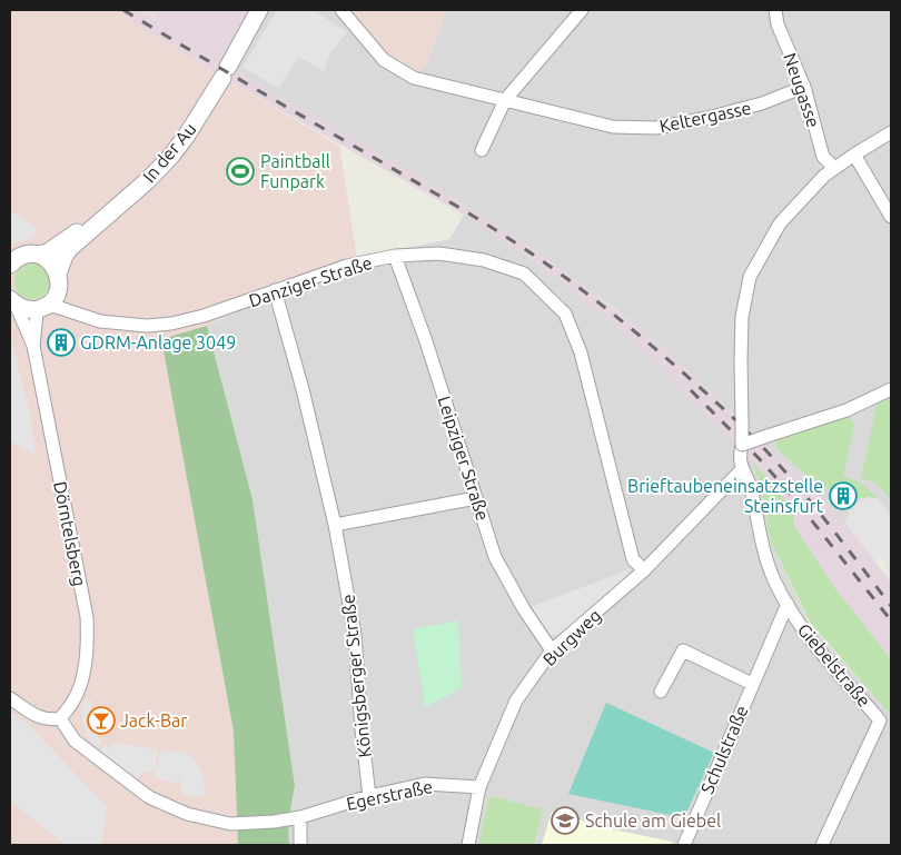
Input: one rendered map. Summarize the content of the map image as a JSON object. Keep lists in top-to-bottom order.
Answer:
{
  "streets": {
    "street": [
      "Neugasse",
      "Keltergasse",
      "In der Au",
      "Danziger Straße",
      "Leipziger Straße",
      "Dörntelsberg",
      "Burgweg",
      "Giebelstraße",
      "Königsberger Straße",
      "Schulstraße",
      "Egerstraße"
    ]
  },
  "crossings": [
    ["Neugasse", "Keltergasse"],
    ["In der Au", "Danziger Straße"],
    ["In der Au", "Dörntelsberg"],
    ["Danziger Straße", "Leipziger Straße"],
    ["Danziger Straße", "Dörntelsberg"],
    ["Danziger Straße", "Burgweg"],
    ["Danziger Straße", "Königsberger Straße"],
    ["Leipziger Straße", "Burgweg"],
    ["Dörntelsberg", "Egerstraße"],
    ["Burgweg", "Egerstraße"],
    ["Giebelstraße", "Schulstraße"],
    ["Königsberger Straße", "Egerstraße"]
  ],
  "places": {
    "sports": ["Paintball Funpark"],
    "building": ["GDRM-Anlage 3049", "Brieftaubeneinsatzstelle Steinsfurt"],
    "bar": ["Jack-Bar"],
    "school or university": ["Schule am Giebel"]
  }
}
